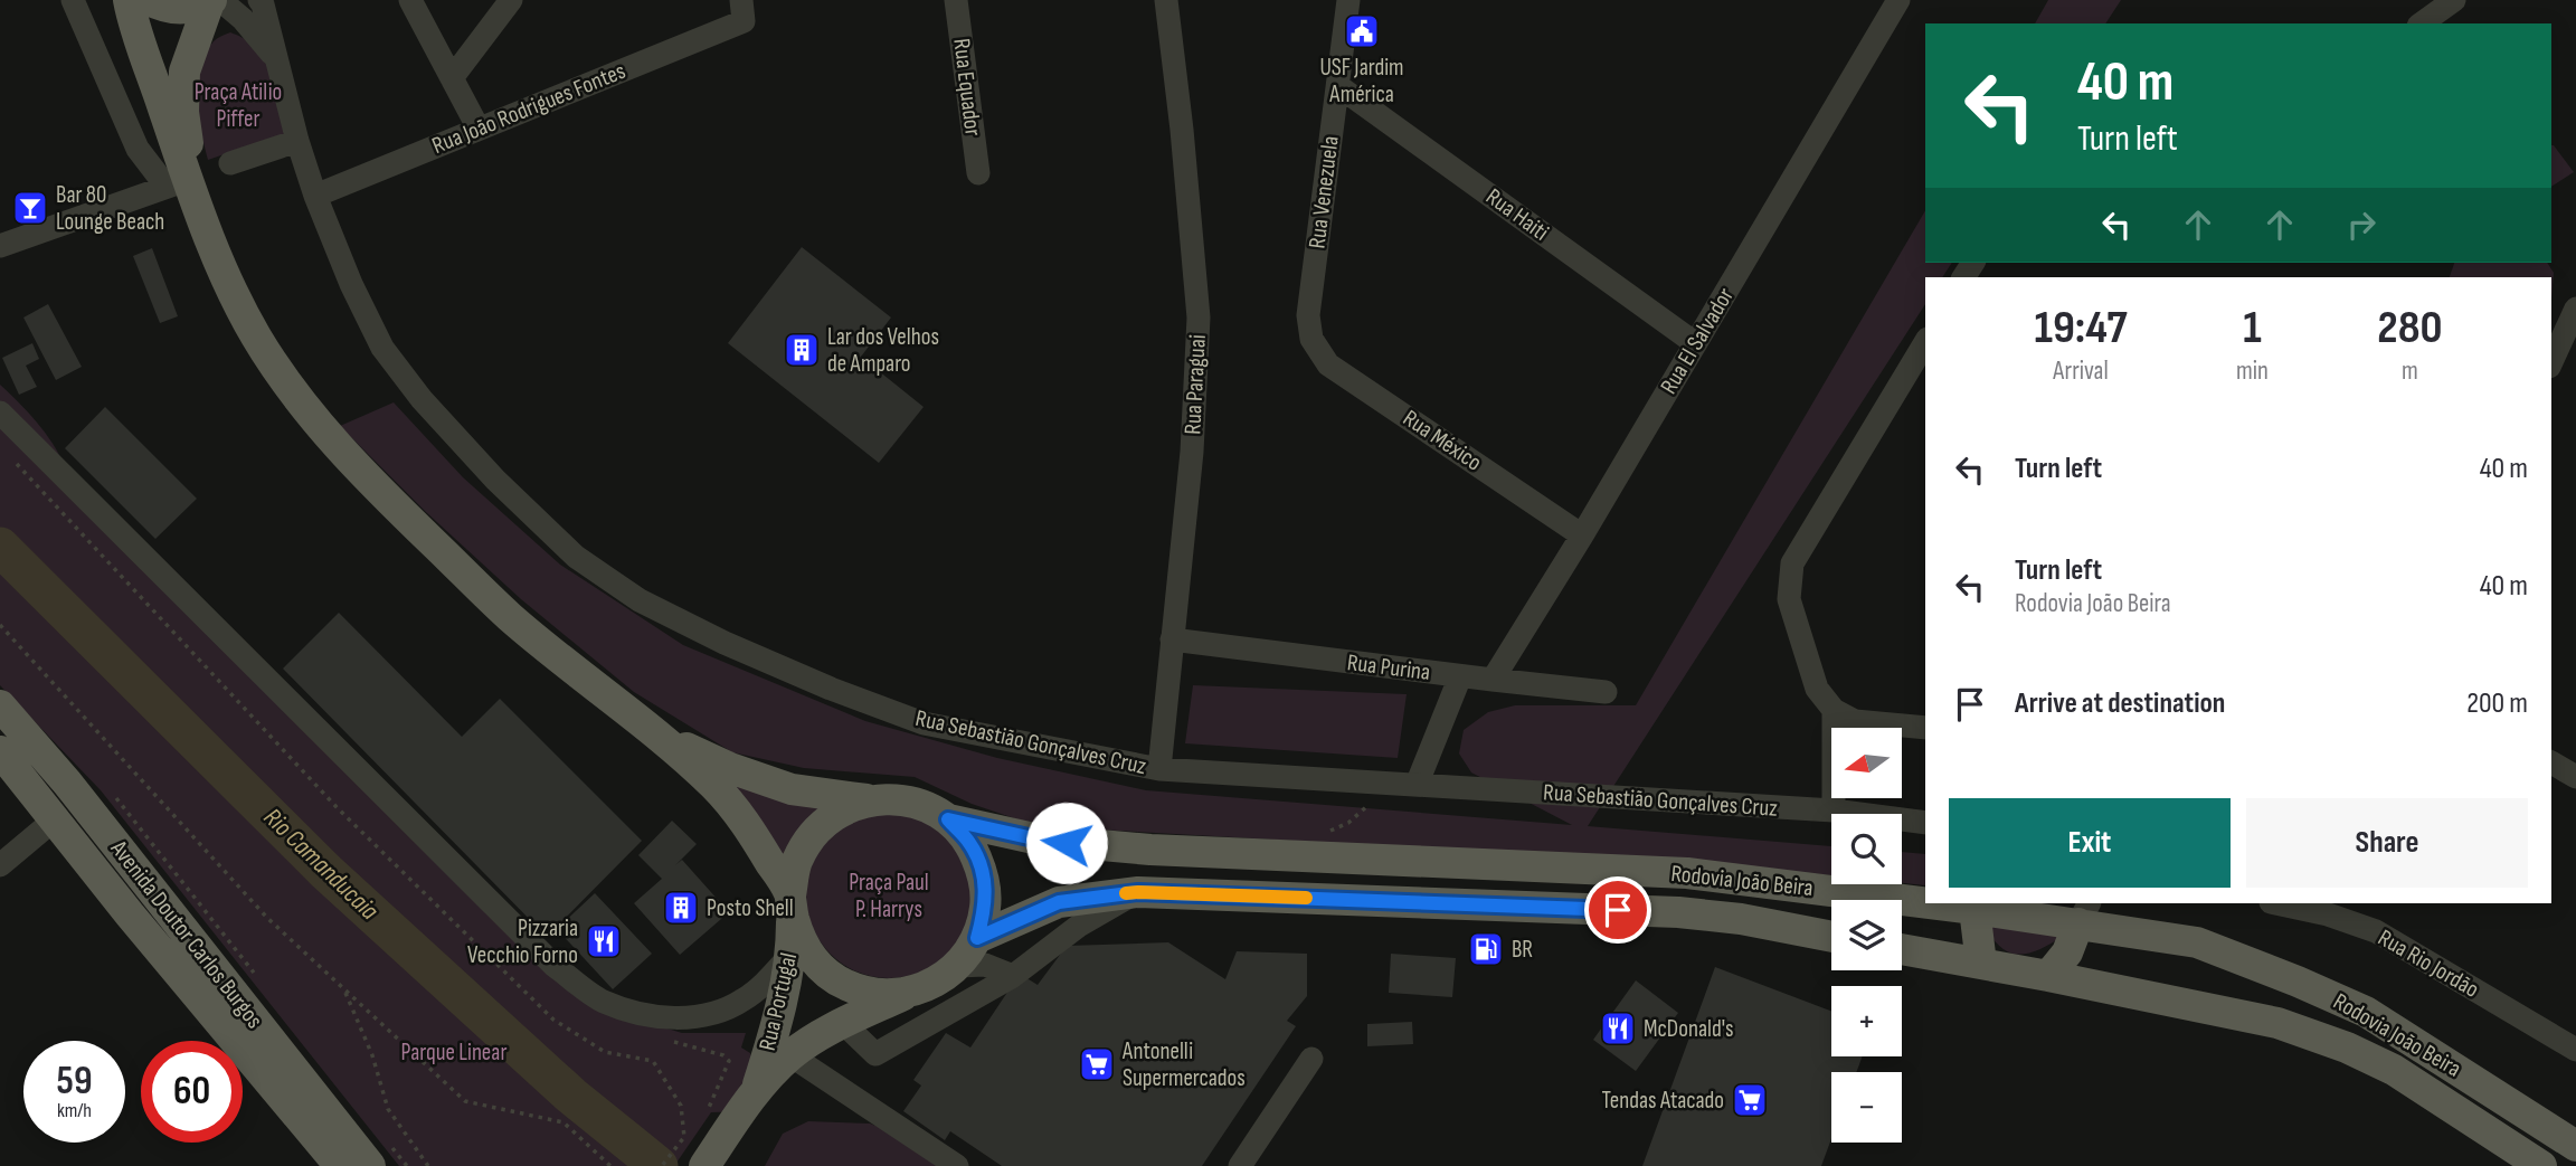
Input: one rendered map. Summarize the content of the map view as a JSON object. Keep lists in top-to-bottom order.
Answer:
{
  "streets": {
    "main road": ["Rodovia João Beira", "Avenida Doutor Carlos Burgos", "Rua Portugal"],
    "street": [
      "Rua Equador",
      "Rua João Rodrigues Fontes",
      "Rua Venezuela",
      "Rua Haiti",
      "Rua El Salvador",
      "Rua Paraguai",
      "Rua México",
      "Rua Purina",
      "Rua Sebastião Gonçalves Cruz",
      "Rua Rio Jordão"
    ]
  },
  "crossings": [
    ["Rua João Rodrigues Fontes", "Rua Sebastião Gonçalves Cruz"],
    ["Rua Venezuela", "Rua Haiti"],
    ["Rua Venezuela", "Rua México"],
    ["Rua Haiti", "Rua El Salvador"],
    ["Rua El Salvador", "Rua México"],
    ["Rua El Salvador", "Rua Purina"],
    ["Rua Paraguai", "Rua Purina"],
    ["Rua Paraguai", "Rua Sebastião Gonçalves Cruz"],
    ["Rodovia João Beira", "Rua Portugal"]
  ],
  "water": ["Rio Camanducaia"],
  "parks": ["Praça Atilio Piffer", "Praça Paul P. Harrys", "Parque Linear"],
  "places": {
    "public building": ["USF Jardim América"],
    "bar": ["Bar 80 Lounge Beach"],
    "building": ["Lar dos Velhos de Amparo", "Posto Shell"],
    "restaurant": ["Pizzaria Vecchio Forno", "McDonald's"],
    "fuel station": ["BR"],
    "supermarket": ["Antonelli Supermercados", "Tendas Atacado"]
  },
  "north": "left",
  "page": {
    "turn": ["40 m", "Turn left"],
    "eta": [
      "19:47",
      "Arrival",
      "1",
      "min",
      "280",
      "m"
    ],
    "list": [
      {
        "name": "Turn left",
        "value": "40 m"
      },
      {
        "name": "Turn left",
        "note": "Rodovia João Beira",
        "value": "40 m"
      },
      {
        "name": "Arrive at destination",
        "value": "200 m"
      }
    ],
    "map_buttons": ["+", "−"],
    "buttons": ["Exit", "Share"],
    "speed": "59 km/h",
    "limit": "60"
  }
}
